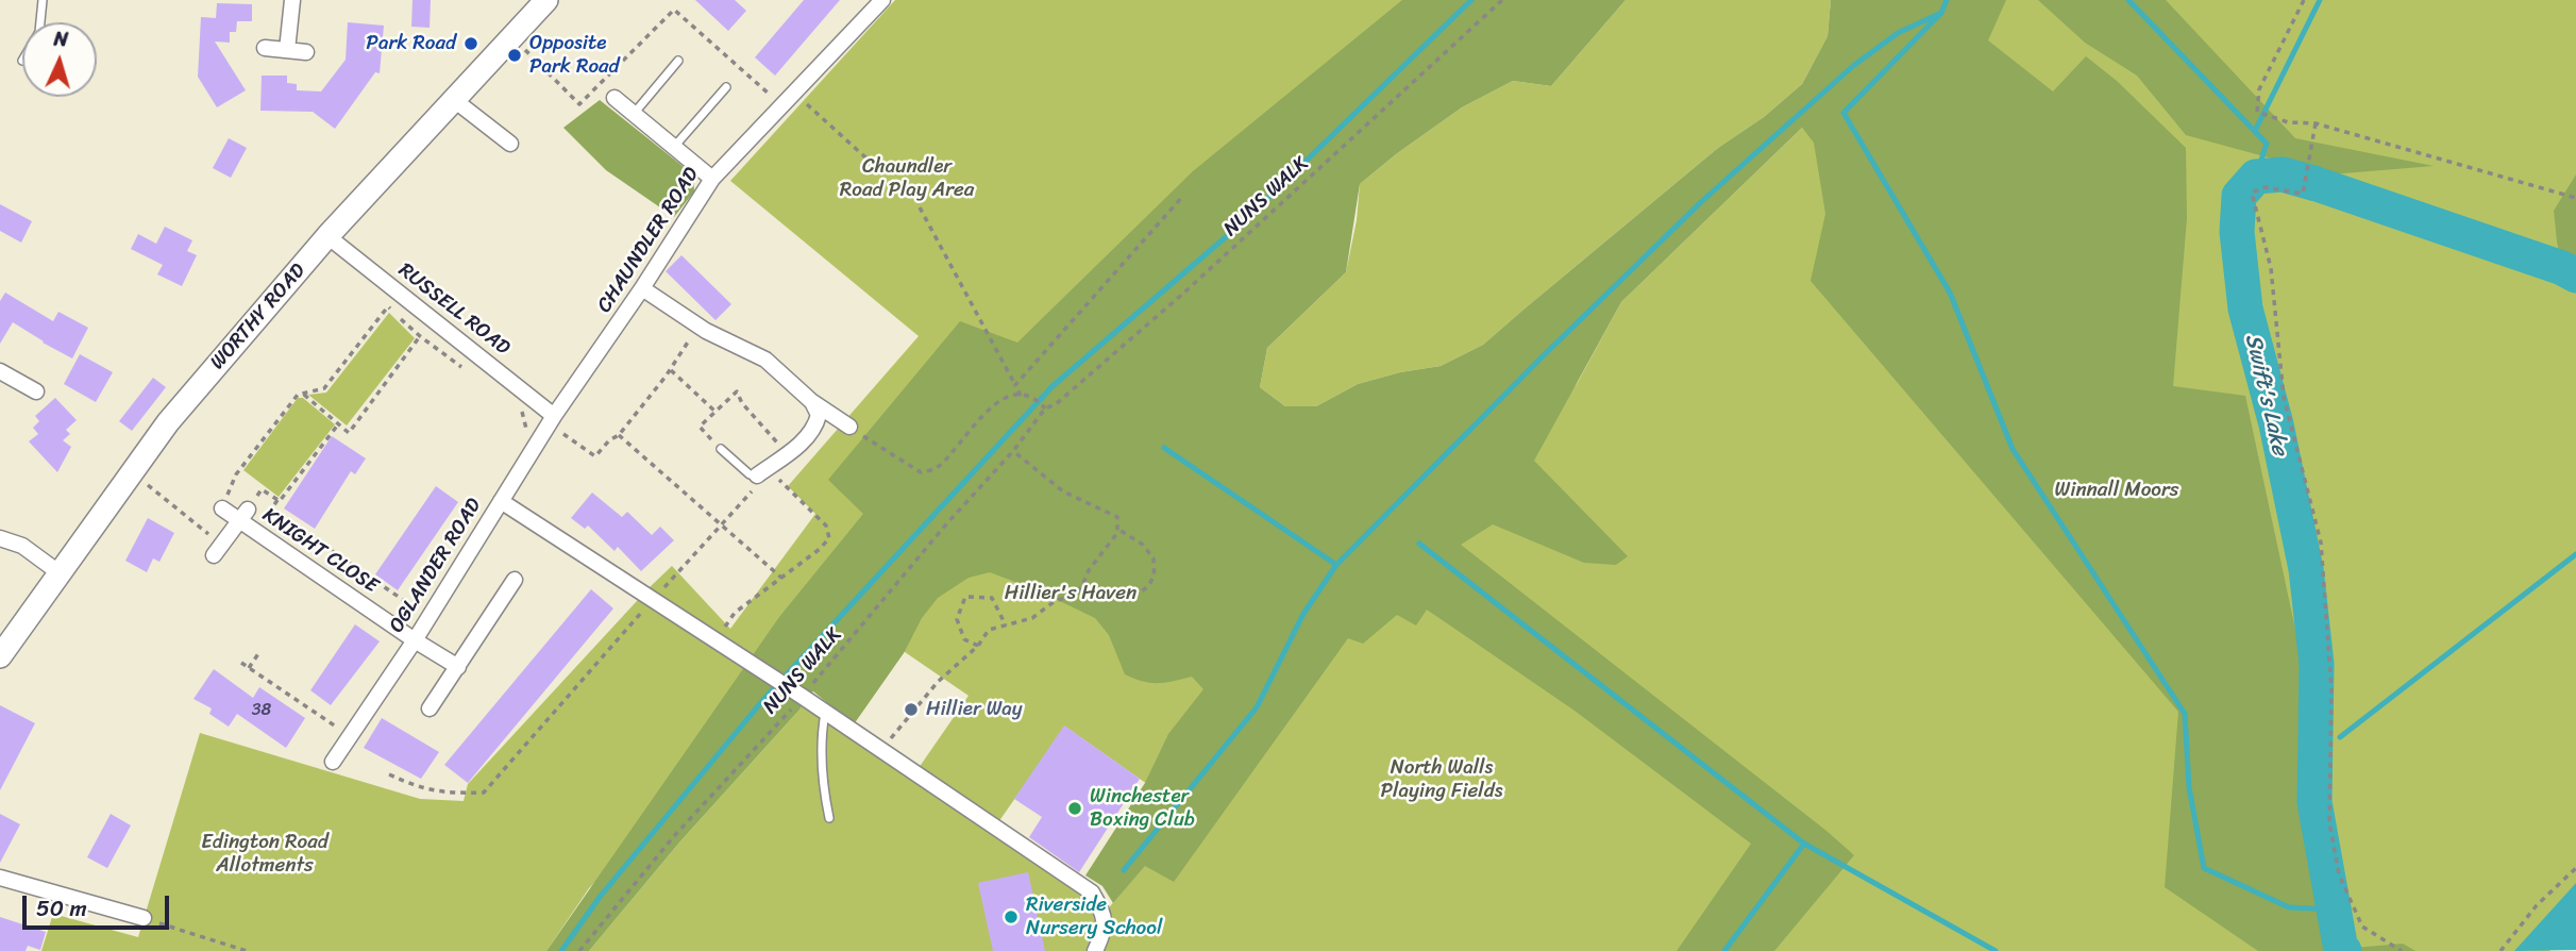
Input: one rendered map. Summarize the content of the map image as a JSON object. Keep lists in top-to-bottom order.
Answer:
{
  "streets": {
    "main road": ["WORTHY ROAD"],
    "street": [
      "CHAUNDLER ROAD",
      "RUSSELL ROAD",
      "KNIGHT CLOSE",
      "OGLANDER ROAD"
    ],
    "path": ["NUNS WALK"]
  },
  "crossings": [
    ["CHAUNDLER ROAD", "RUSSELL ROAD"],
    ["CHAUNDLER ROAD", "OGLANDER ROAD"],
    ["RUSSELL ROAD", "WORTHY ROAD"],
    ["RUSSELL ROAD", "OGLANDER ROAD"],
    ["KNIGHT CLOSE", "OGLANDER ROAD"]
  ],
  "water": ["Swift's Lake"],
  "parks": [
    "Chaundler Road Play Area",
    "Winnall Moors",
    "Hillier's Haven",
    "North Walls Playing Fields",
    "Edington Road Allotments"
  ],
  "places": [
    "Park Road",
    "Opposite Park Road",
    "Hillier Way",
    "Winchester Boxing Club",
    "Riverside Nursery School"
  ],
  "house_numbers": ["38"],
  "scale_bar": "50 m",
  "north": "top"
}
